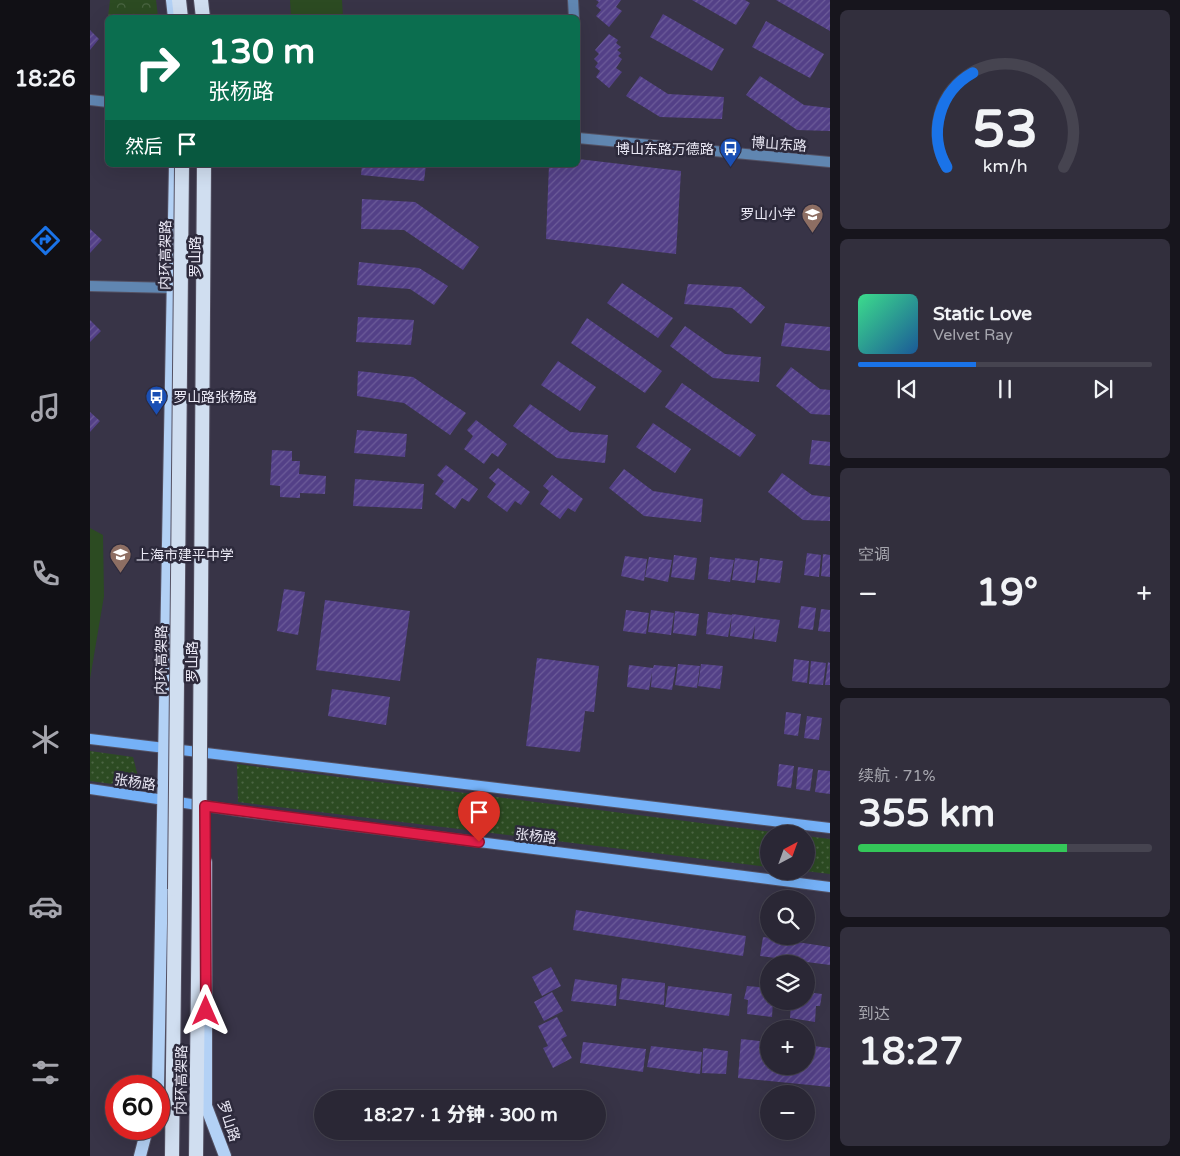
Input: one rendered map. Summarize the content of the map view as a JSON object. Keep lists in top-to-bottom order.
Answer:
{
  "streets": {
    "highway": ["内环高架路"],
    "main road": ["罗山路", "张杨路"],
    "street": ["博山东路"]
  },
  "crossings": [
    ["罗山路", "张杨路"]
  ],
  "places": {
    "bus stop": ["博山东路万德路", "罗山路张杨路"],
    "school or university": ["罗山小学", "上海市建平中学"]
  },
  "north": "top right",
  "page": {
    "tabs": "18:26",
    "turn": ["130 m", "张杨路"],
    "then": "然后",
    "song": ["Static Love", "Velvet Ray"],
    "tile": [
      "空调",
      ["续航 · 71%", "355 km"],
      ["到达", "18:27"]
    ],
    "heat": ["−", "19°", "+"],
    "map_buttons": ["+", "−"],
    "limit": "60",
    "trip": "18:27 · 1 分钟 · 300 m",
    "gauge": ["53", "km/h"]
  }
}
